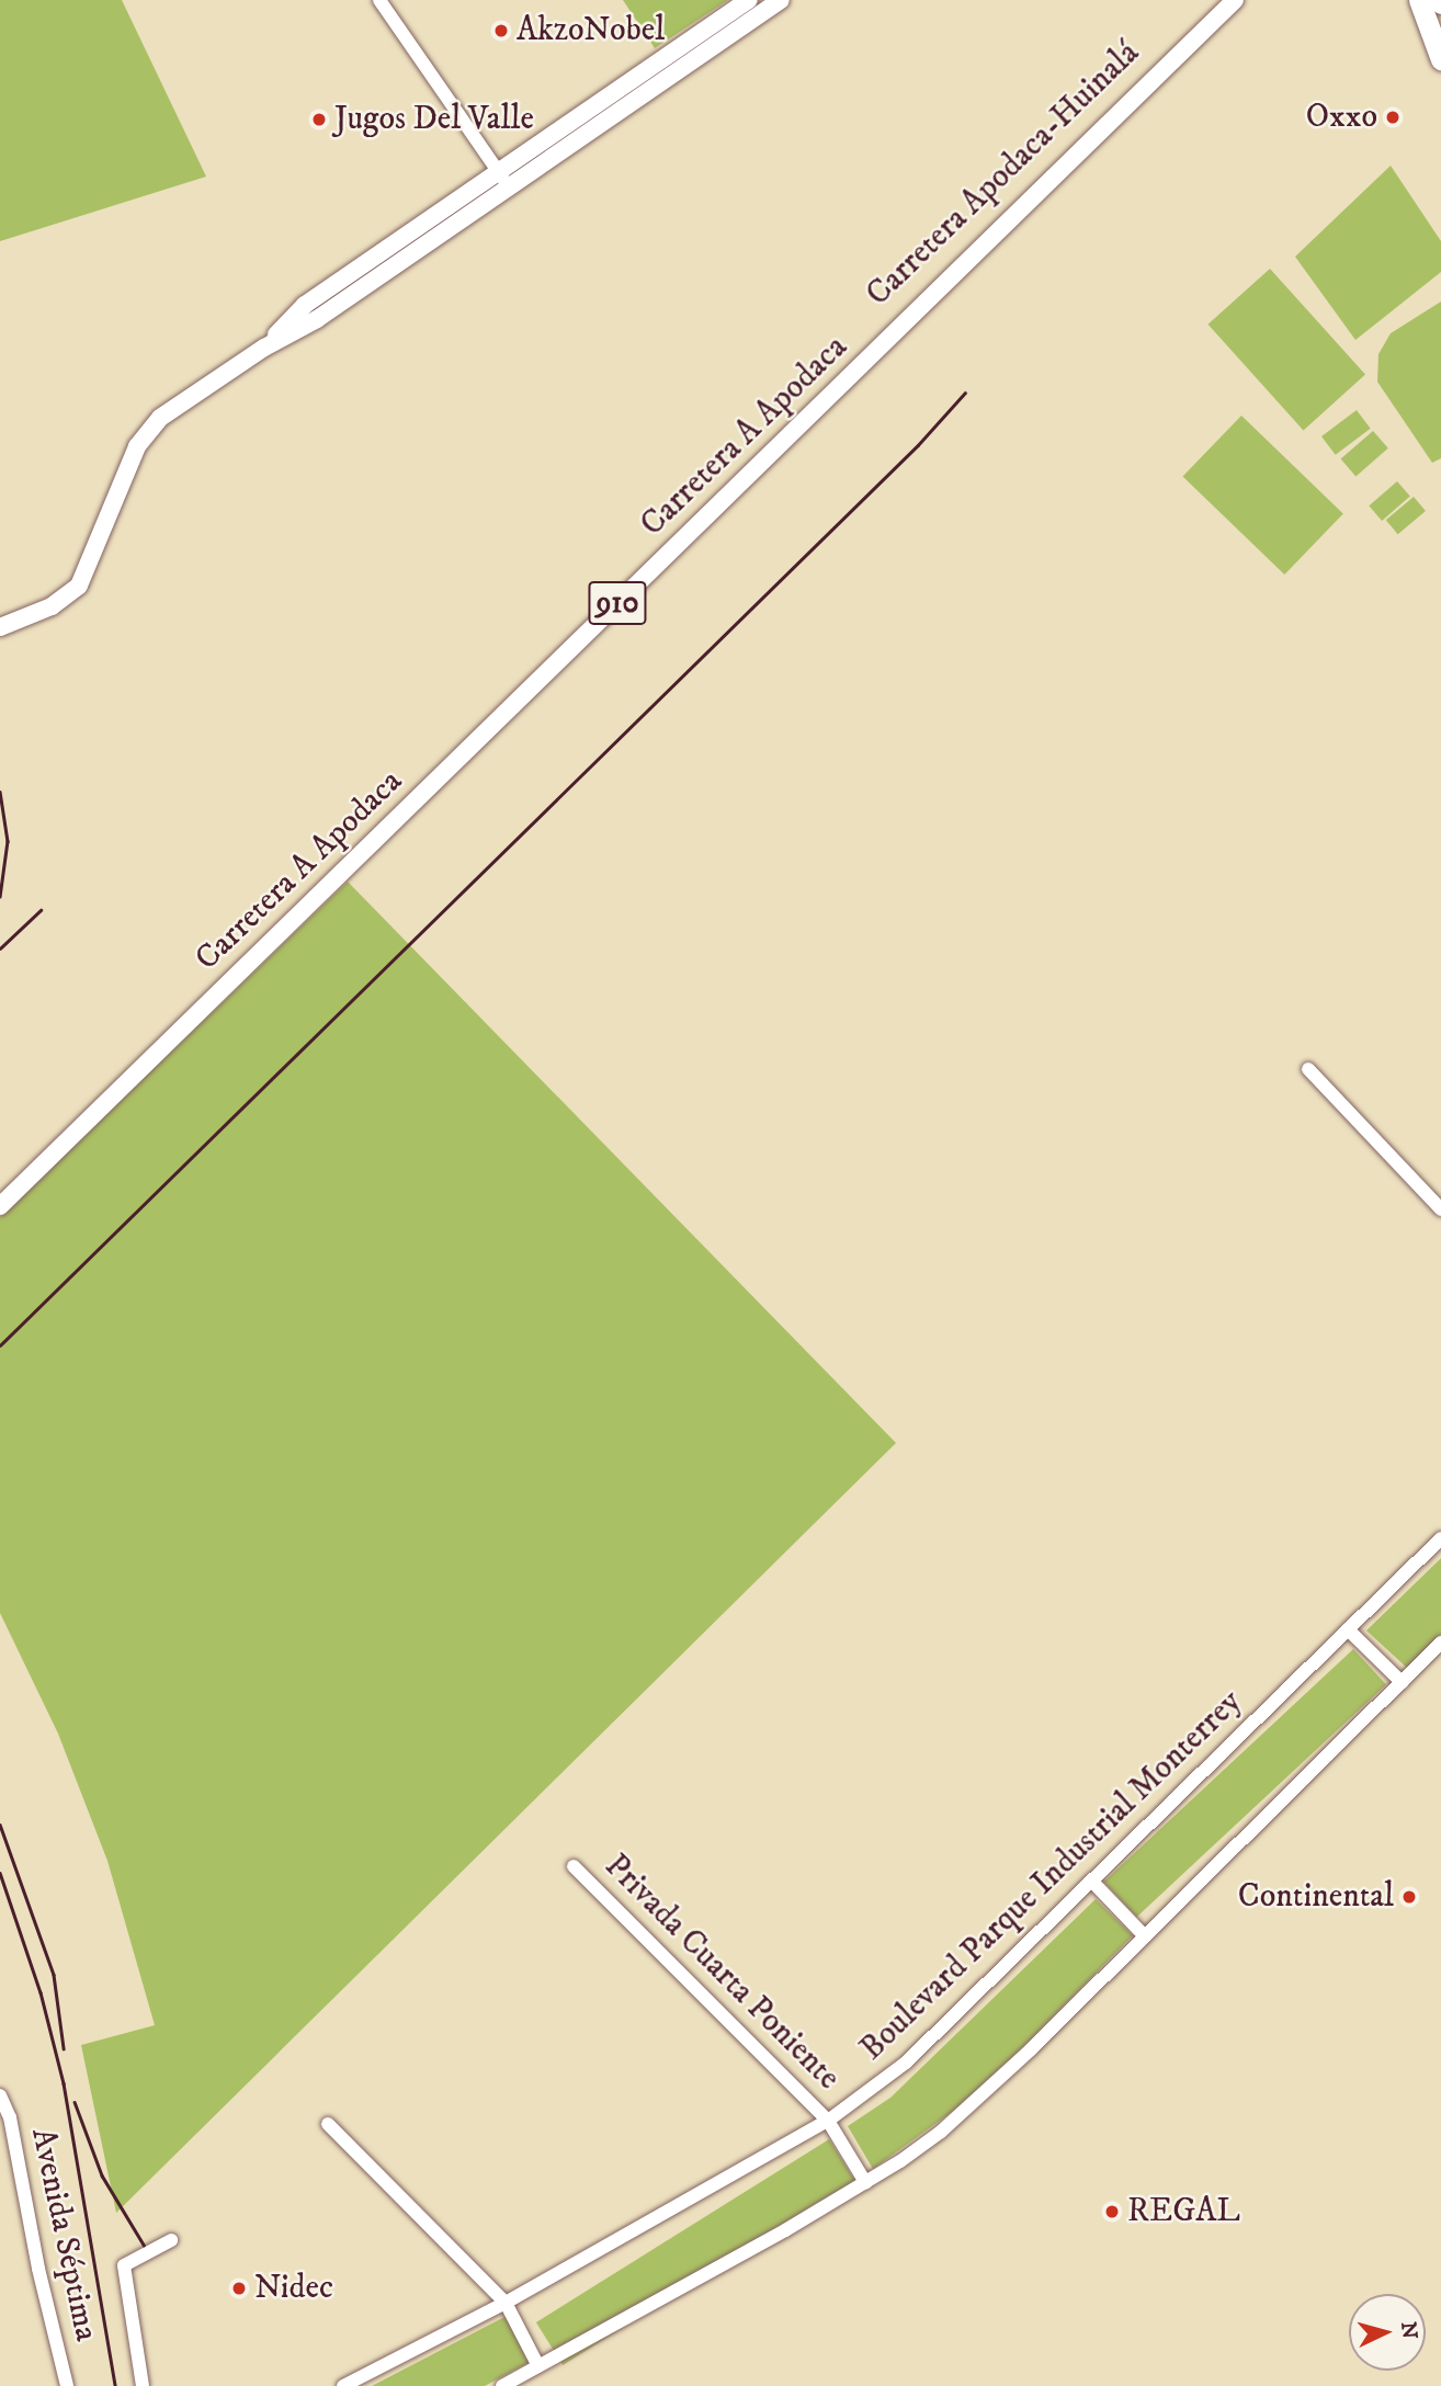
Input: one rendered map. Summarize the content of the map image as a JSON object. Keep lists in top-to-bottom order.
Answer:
{
  "streets": {
    "main road": ["Carretera Apodaca-Huinalá", "Carretera A Apodaca", "910"],
    "street": ["Boulevard Parque Industrial Monterrey", "Privada Cuarta Poniente", "Avenida Séptima"]
  },
  "crossings": [
    ["Boulevard Parque Industrial Monterrey", "Privada Cuarta Poniente"]
  ],
  "places": [
    "AkzoNobel",
    "Oxxo",
    "Jugos Del Valle",
    "Continental",
    "REGAL",
    "Nidec"
  ],
  "north": "right"
}
